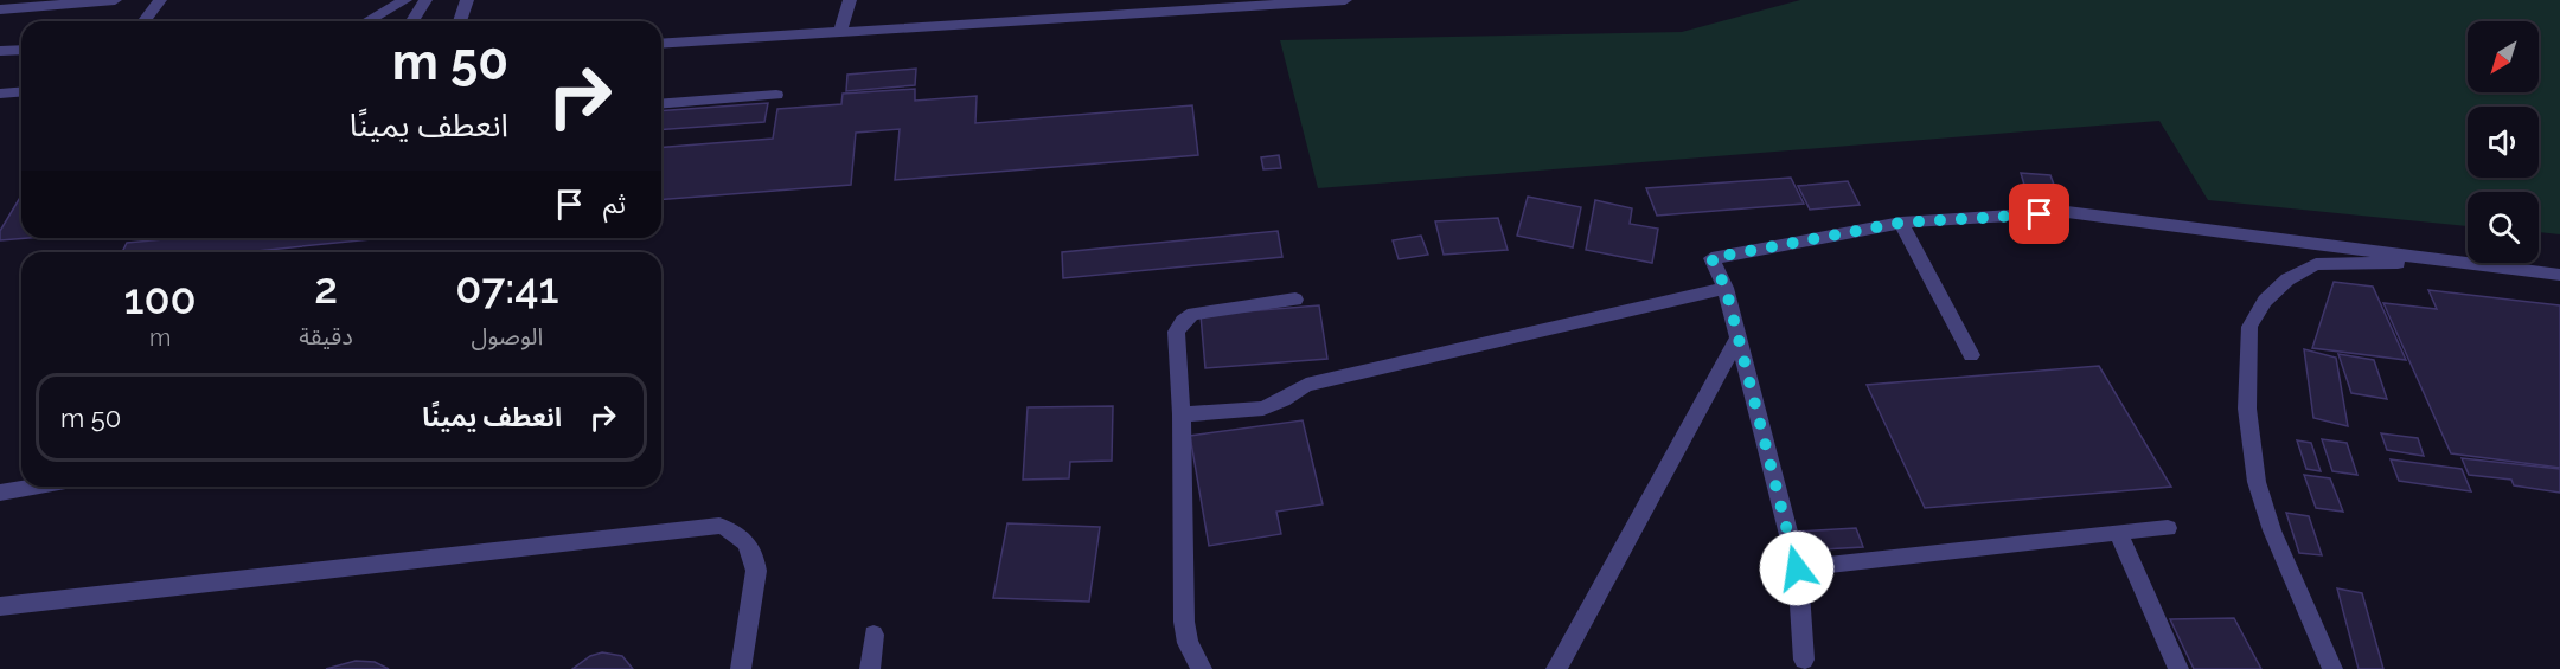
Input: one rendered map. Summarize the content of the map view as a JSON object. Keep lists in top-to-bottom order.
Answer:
{
  "north": "bottom left",
  "page": {
    "turn": ["50 m", "انعطف يمينًا"],
    "then": "ثم",
    "eta": [
      "07:41",
      "الوصول",
      "2",
      "دقيقة",
      "100",
      "m"
    ],
    "list": [
      {
        "name": "انعطف يمينًا",
        "value": "50 m"
      }
    ]
  }
}
